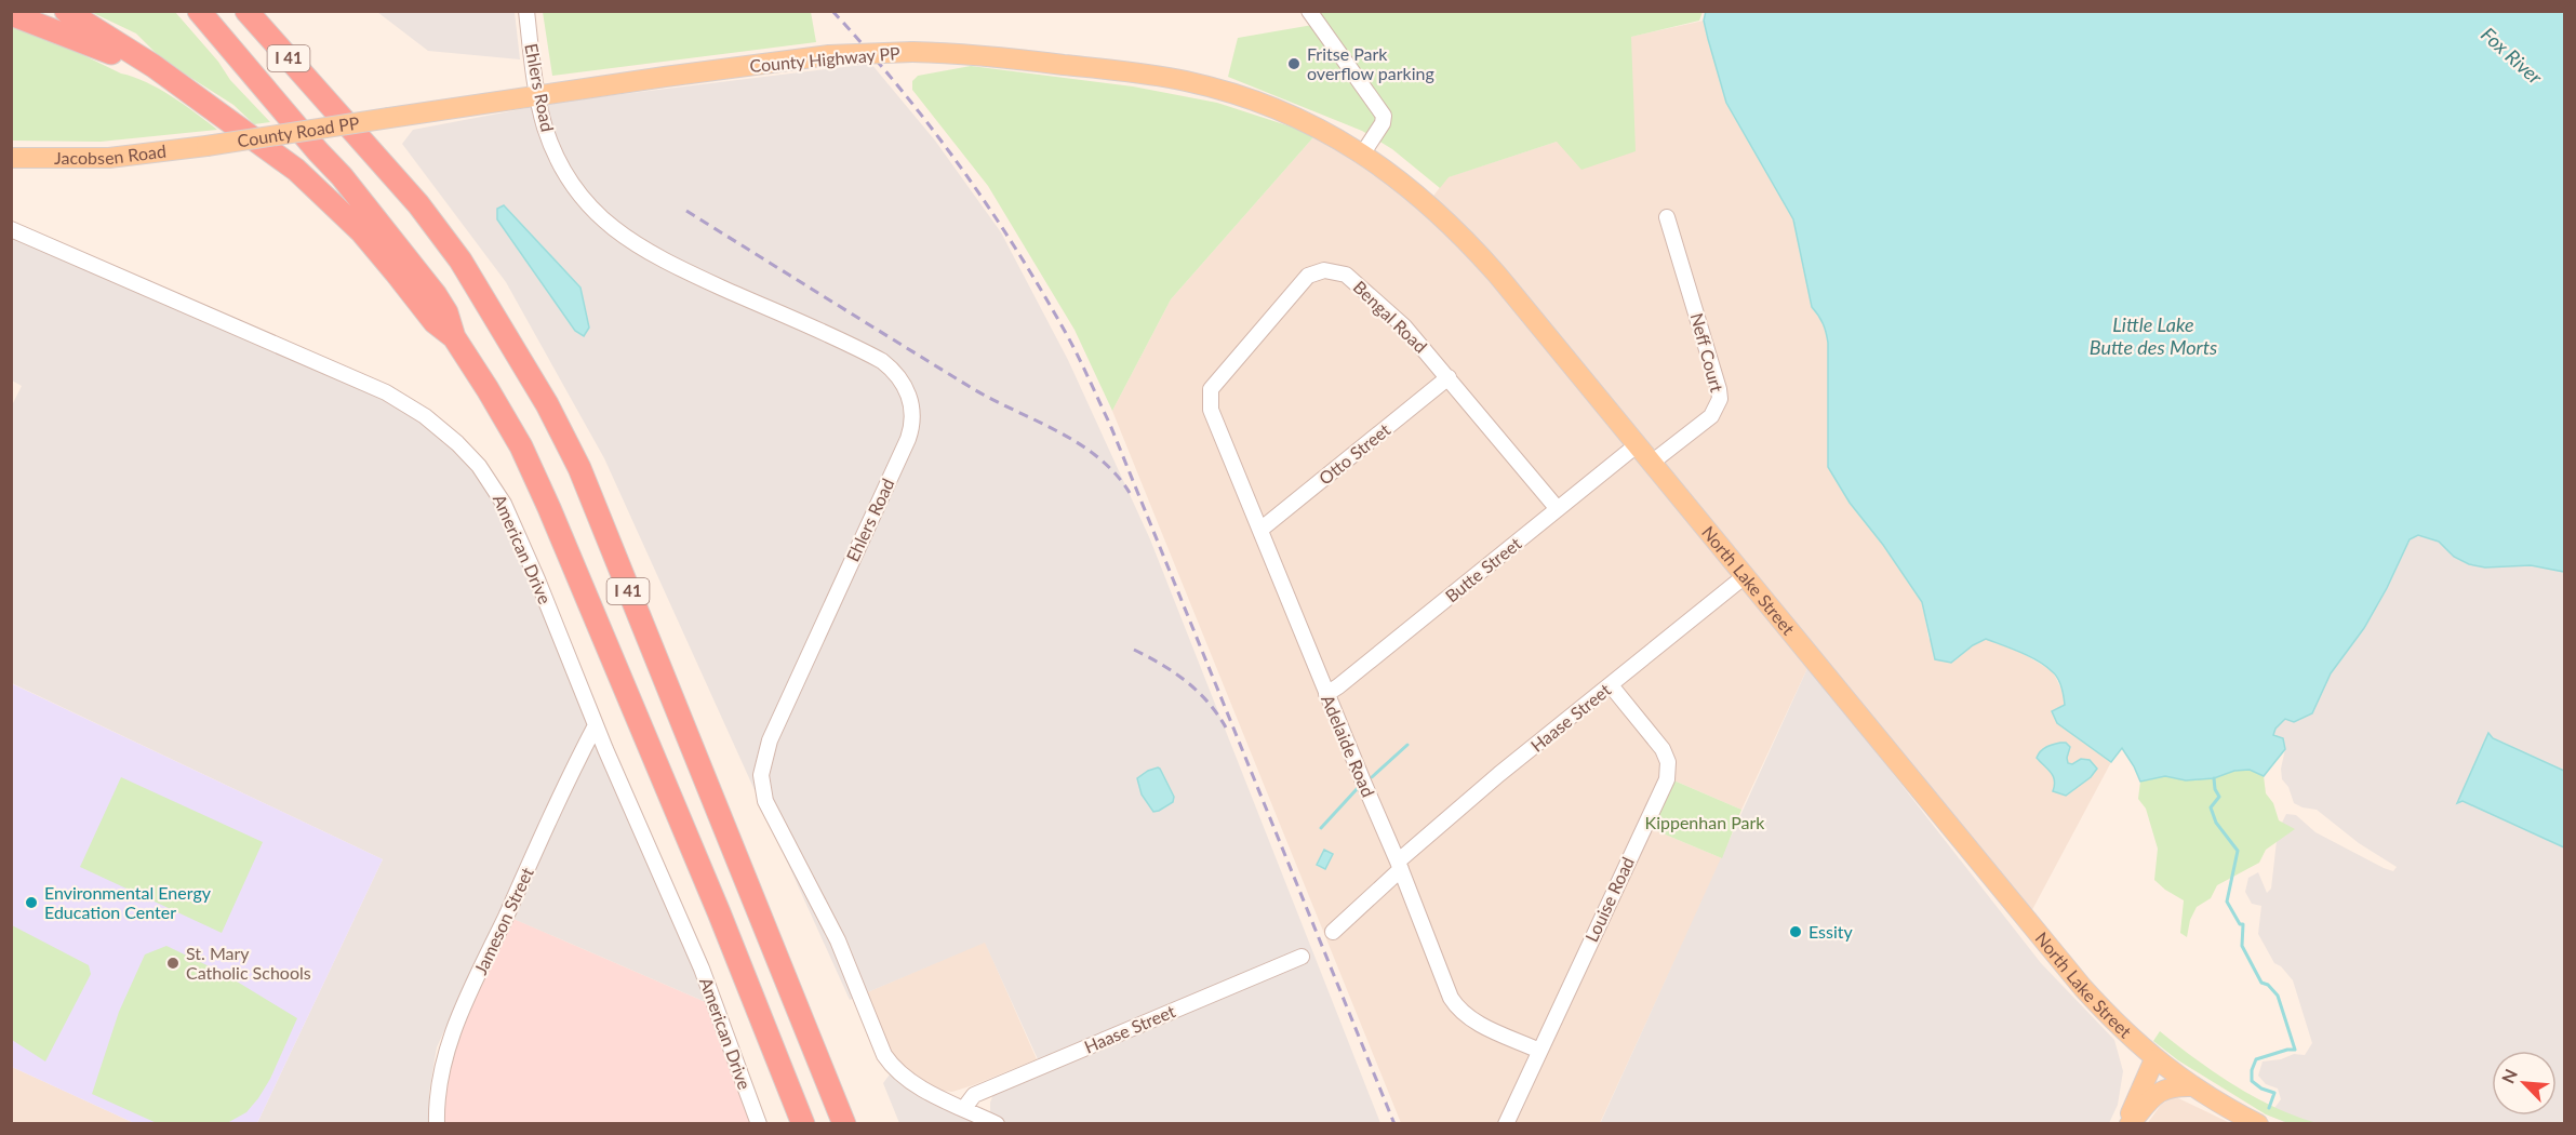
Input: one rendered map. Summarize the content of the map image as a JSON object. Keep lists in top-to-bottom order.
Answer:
{
  "streets": {
    "highway": ["I 41"],
    "main road": [
      "County Highway PP",
      "County Road PP",
      "Jacobsen Road",
      "North Lake Street"
    ],
    "street": [
      "Ehlers Road",
      "Bengal Road",
      "Neff Court",
      "Otto Street",
      "American Drive",
      "Butte Street",
      "Haase Street",
      "Adelaide Road",
      "Louise Road",
      "Jameson Street"
    ]
  },
  "crossings": [
    ["County Highway PP", "Ehlers Road"],
    ["County Highway PP", "County Road PP"],
    ["County Highway PP", "North Lake Street"],
    ["Ehlers Road", "Haase Street"],
    ["County Road PP", "Jacobsen Road"],
    ["Bengal Road", "Otto Street"],
    ["Bengal Road", "Butte Street"],
    ["Bengal Road", "Adelaide Road"],
    ["Neff Court", "North Lake Street"],
    ["Otto Street", "Adelaide Road"],
    ["American Drive", "Jameson Street"],
    ["Butte Street", "North Lake Street"],
    ["Butte Street", "Adelaide Road"],
    ["North Lake Street", "Haase Street"],
    ["Haase Street", "Adelaide Road"],
    ["Haase Street", "Louise Road"],
    ["Adelaide Road", "Louise Road"]
  ],
  "water": ["Fox River", "Little Lake Butte des Morts"],
  "parks": ["Kippenhan Park"],
  "places": [
    "Fritse Park overflow parking",
    "Environmental Energy Education Center",
    "Essity",
    "St. Mary Catholic Schools"
  ],
  "north": "top left"
}
